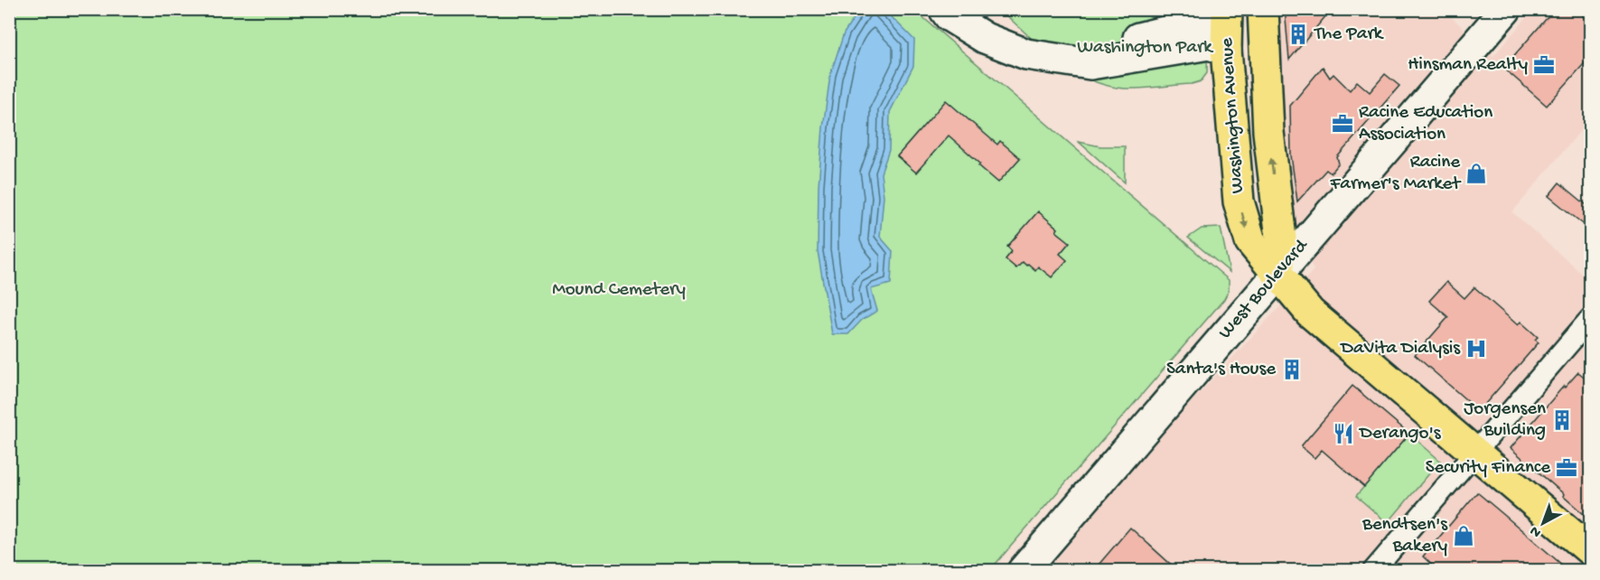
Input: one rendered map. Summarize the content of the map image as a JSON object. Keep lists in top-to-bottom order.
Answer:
{
  "streets": {
    "main road": ["Washington Avenue"],
    "street": ["West Boulevard"]
  },
  "crossings": [
    ["Washington Avenue", "West Boulevard"]
  ],
  "parks": ["Washington Park", "Mound Cemetery"],
  "places": {
    "building": ["The Park", "Santa's House", "Jorgensen Building"],
    "office": ["Hinsman Realty", "Racine Education Association", "Security Finance"],
    "shop": ["Racine Farmer's Market", "Bendtsen's Bakery"],
    "hospital": ["DaVita Dialysis"],
    "restaurant": ["Derango's"]
  },
  "north": "bottom left"
}
